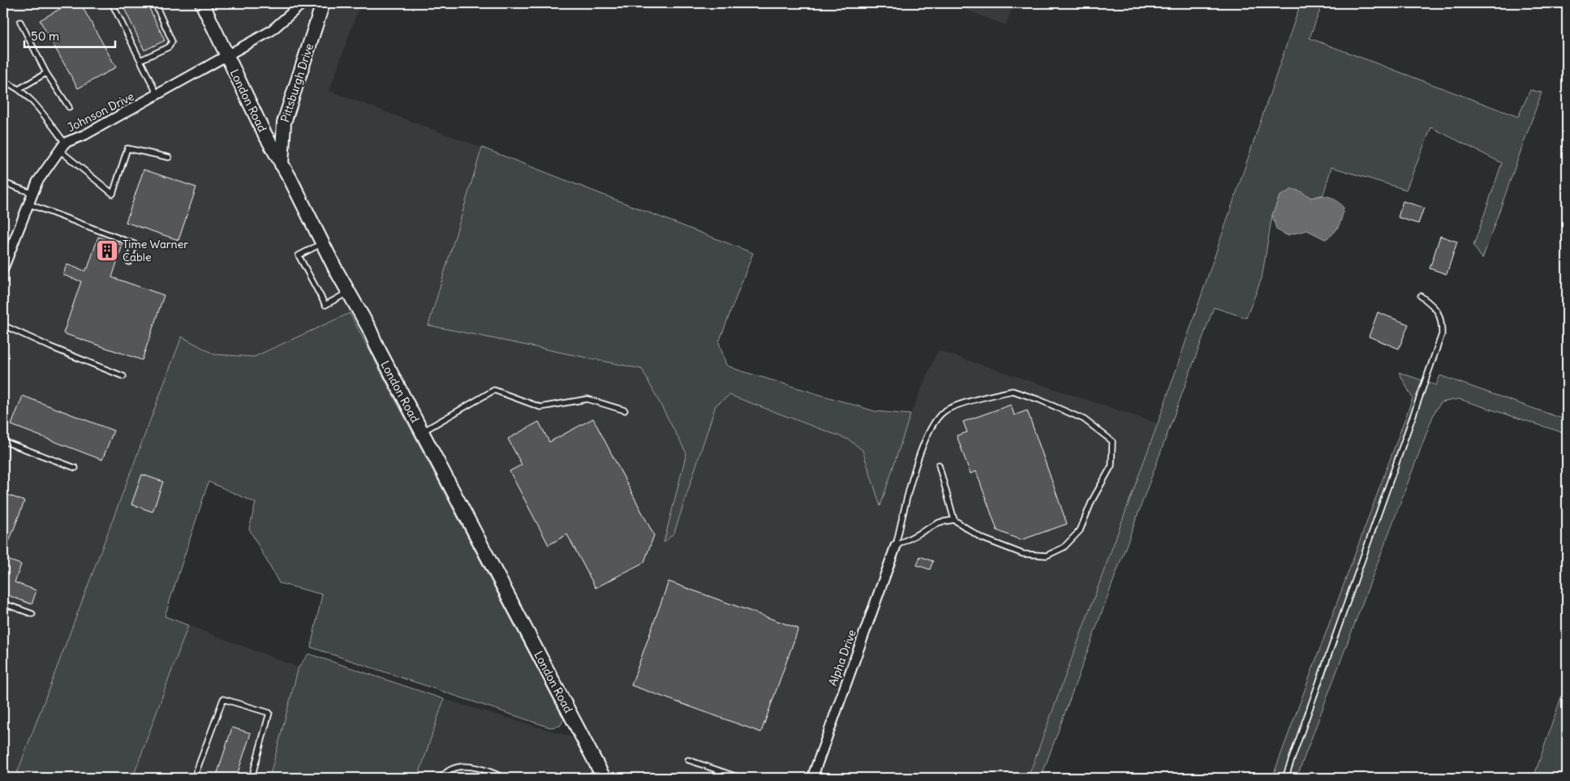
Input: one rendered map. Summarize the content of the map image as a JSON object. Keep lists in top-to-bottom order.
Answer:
{
  "streets": {
    "street": [
      "Pittsburgh Drive",
      "London Road",
      "Johnson Drive",
      "Alpha Drive"
    ]
  },
  "crossings": [
    ["Pittsburgh Drive", "London Road"],
    ["London Road", "Johnson Drive"]
  ],
  "places": {
    "building": ["Time Warner Cable"]
  },
  "scale_bar": "50 m"
}
